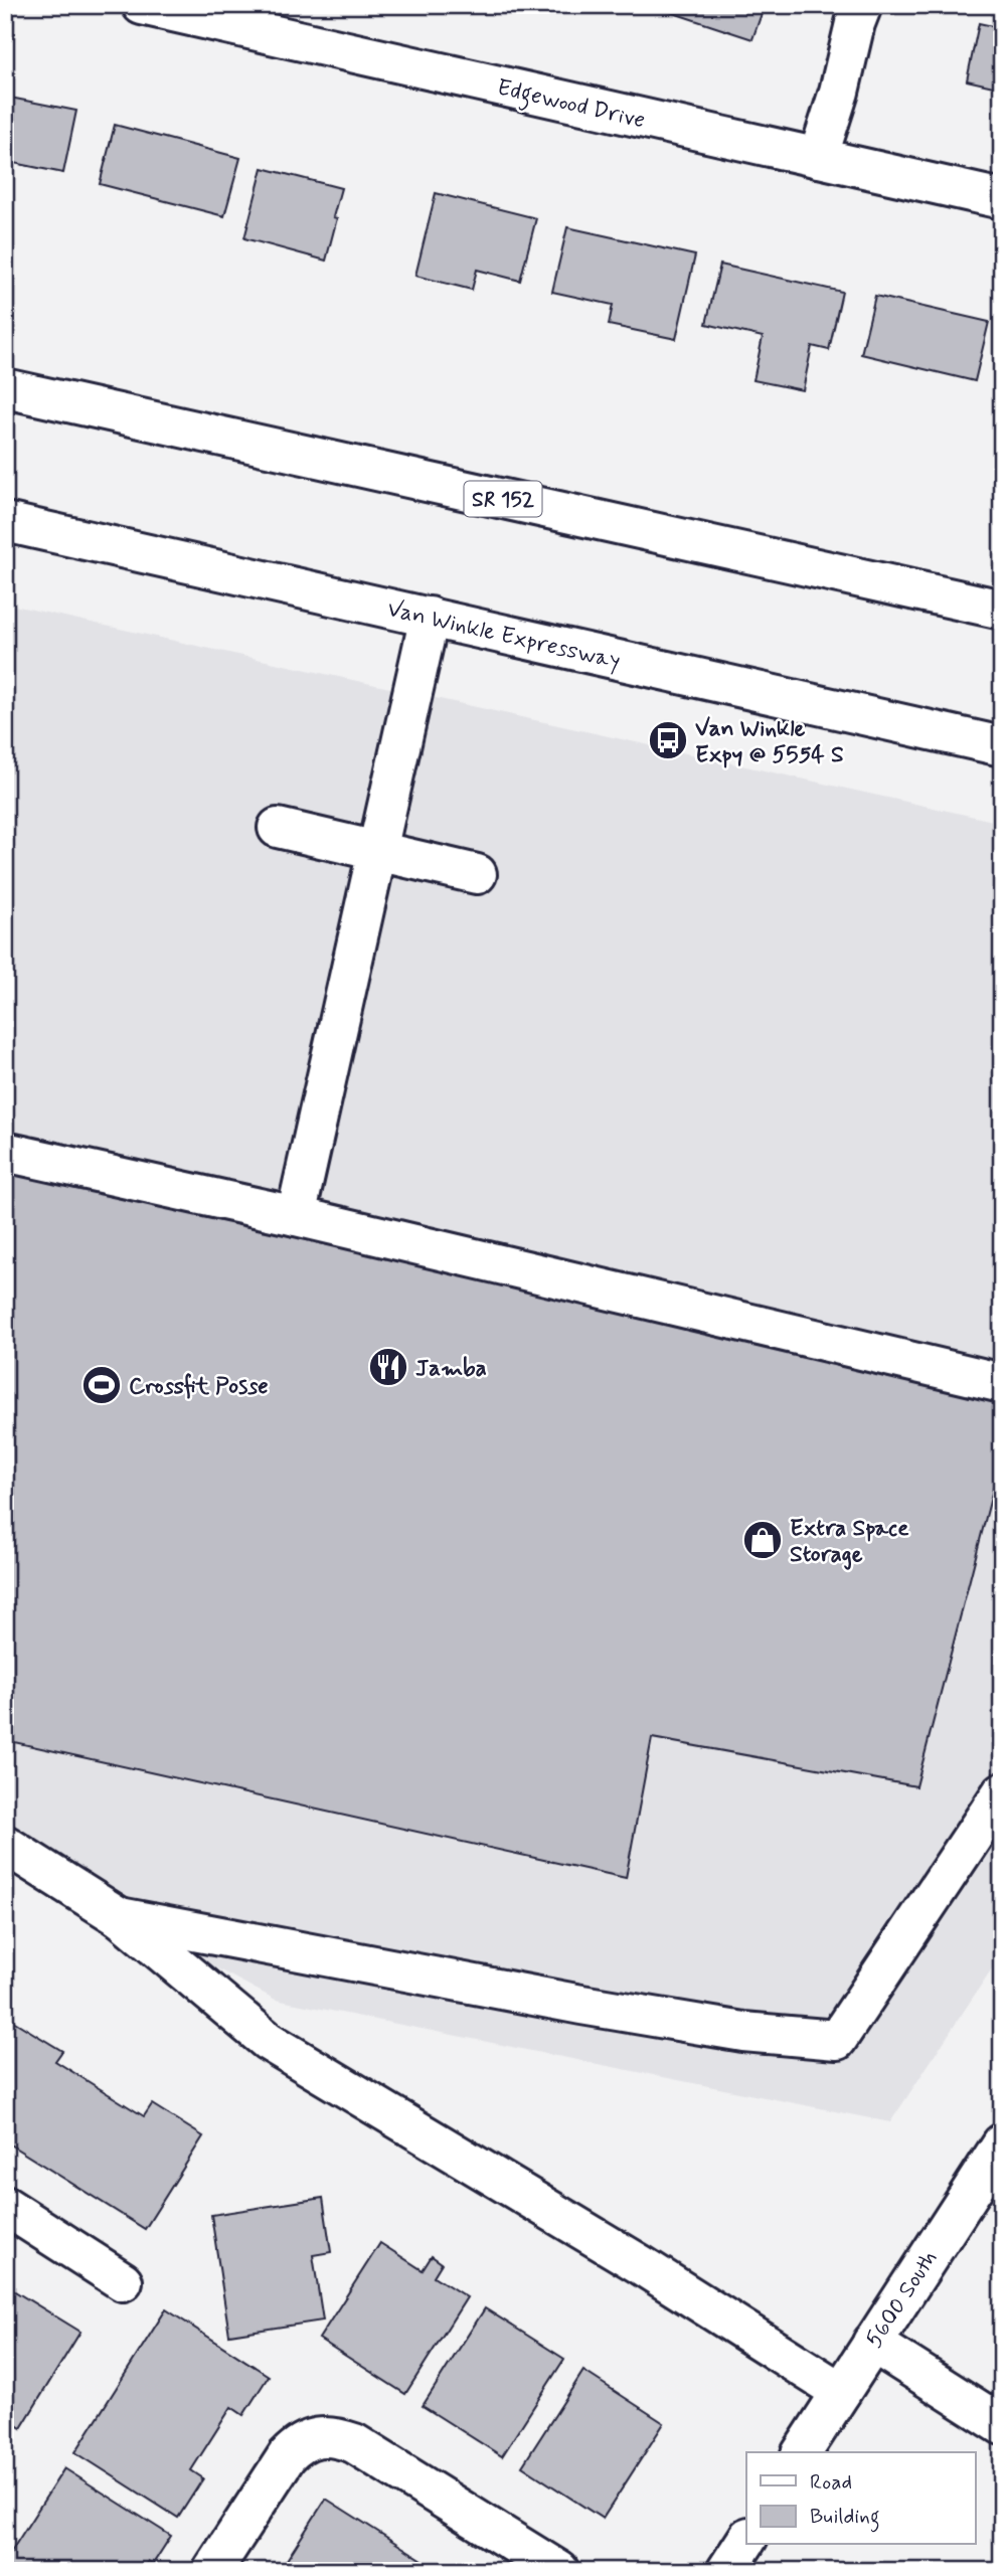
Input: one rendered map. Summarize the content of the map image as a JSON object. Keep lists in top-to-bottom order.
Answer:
{
  "streets": {
    "main road": [
      "Edgewood Drive",
      "SR 152",
      "Van Winkle Expressway",
      "5600 South"
    ]
  },
  "places": {
    "bus stop": ["Van Winkle Expy @ 5554 S"],
    "restaurant": ["Jamba"],
    "sports": ["Crossfit Posse"],
    "shop": ["Extra Space Storage"]
  },
  "legend": ["Road", "Building"]
}
